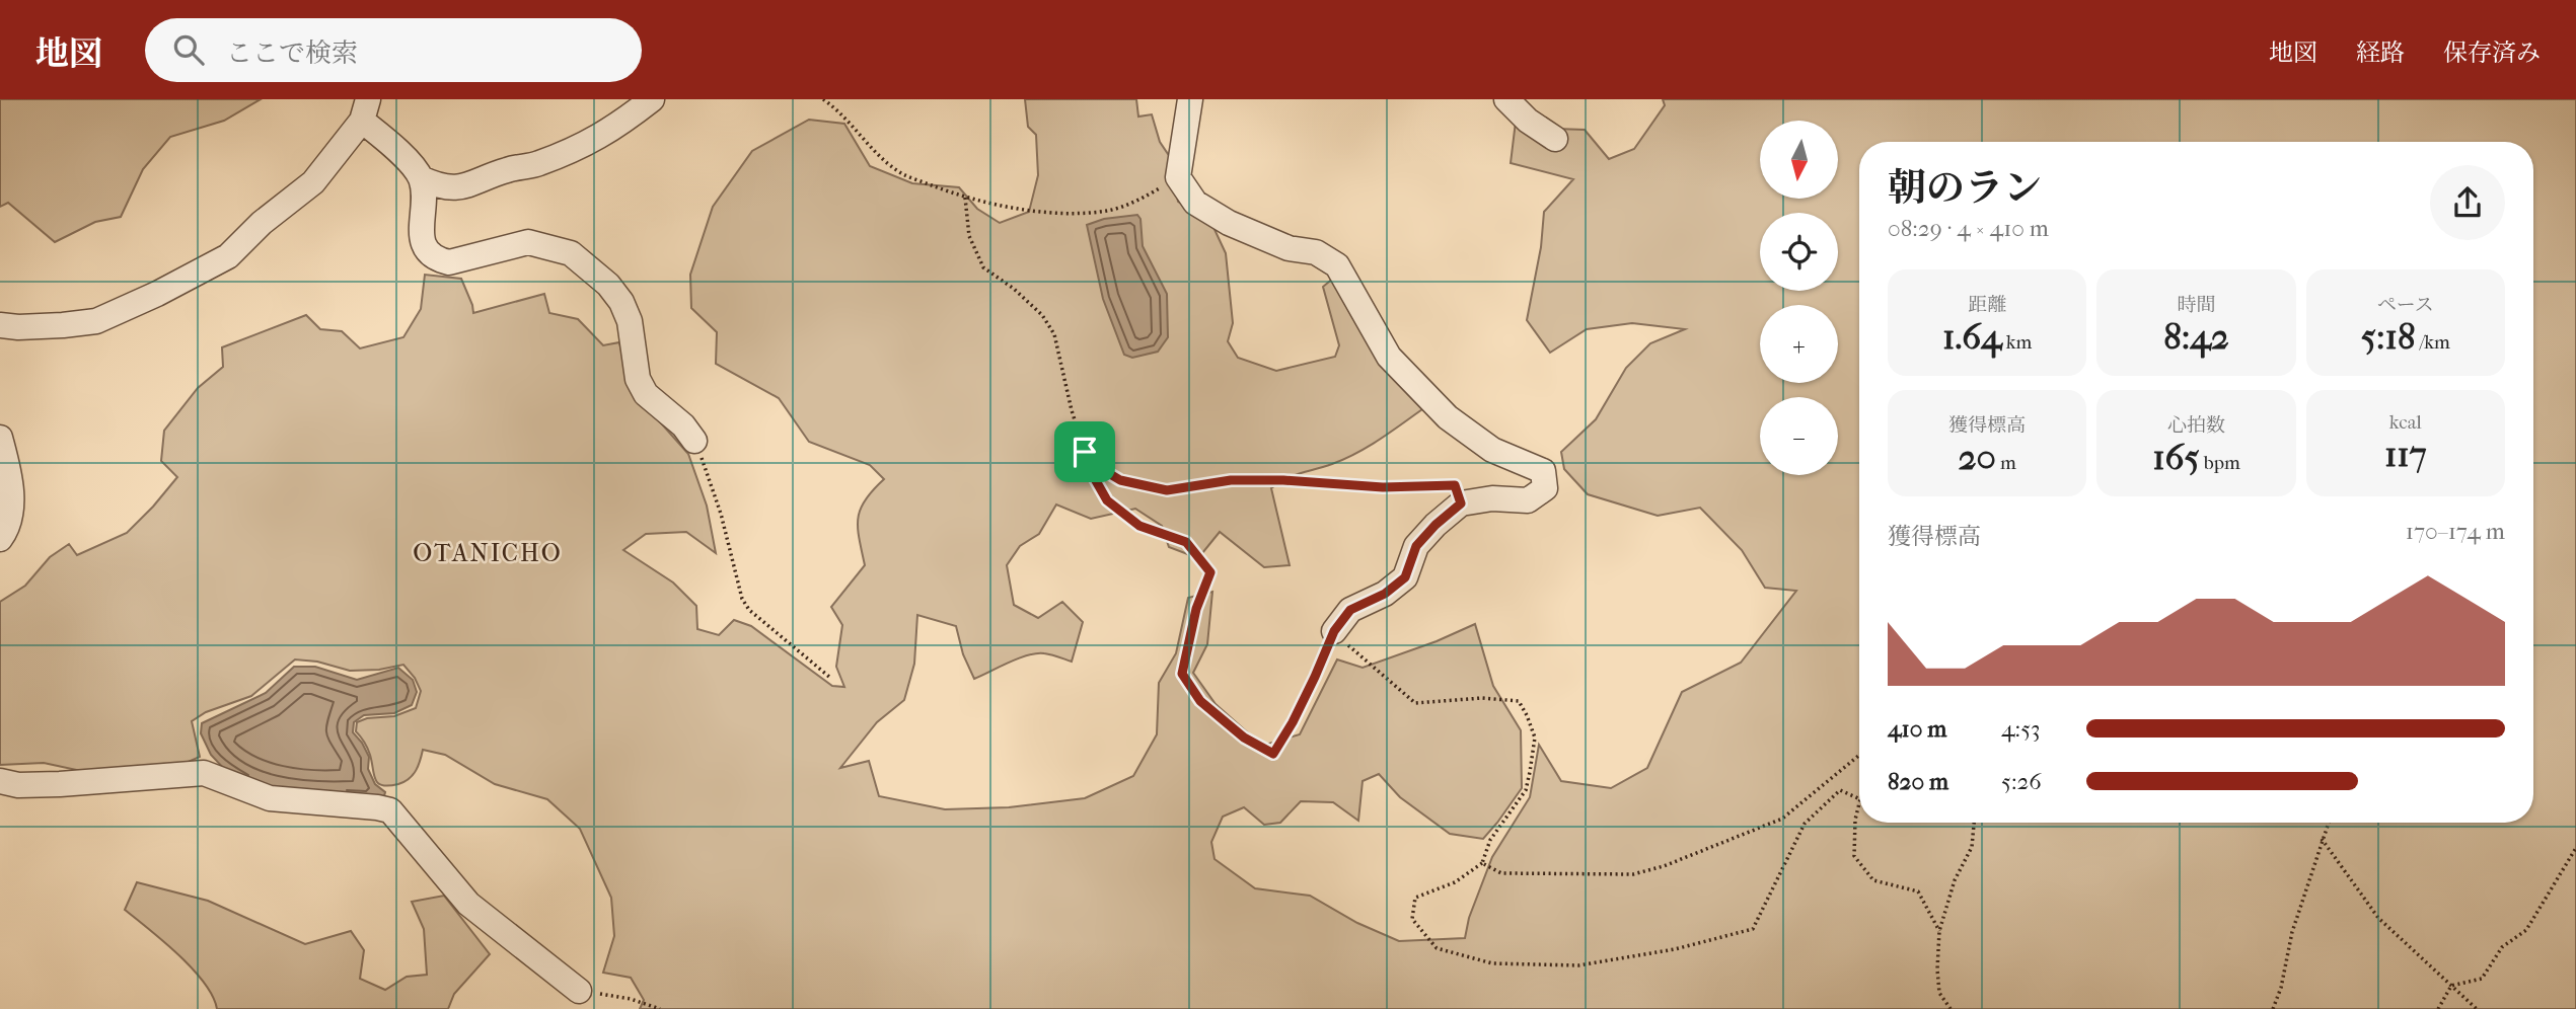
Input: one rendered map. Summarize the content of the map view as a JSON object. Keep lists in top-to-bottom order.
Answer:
{
  "districts": ["OTANICHO"],
  "north": "bottom",
  "page": {
    "header": "地図",
    "search": "ここで検索",
    "nav": ["地図", "経路", "保存済み"],
    "map_buttons": ["+", "−"],
    "heading": ["朝のラン", "08:29 · 4 × 410 m"],
    "stats": [
      ["距離", "1.64 km"],
      ["時間", "8:42"],
      ["ペース", "5:18 /km"],
      ["獲得標高", "20 m"],
      ["心拍数", "165 bpm"],
      ["kcal", "117"]
    ],
    "chart": ["獲得標高", "170–174 m"],
    "list": [
      {
        "name": "410 m",
        "note": "4:53"
      },
      {
        "name": "820 m",
        "note": "5:26"
      }
    ]
  }
}
